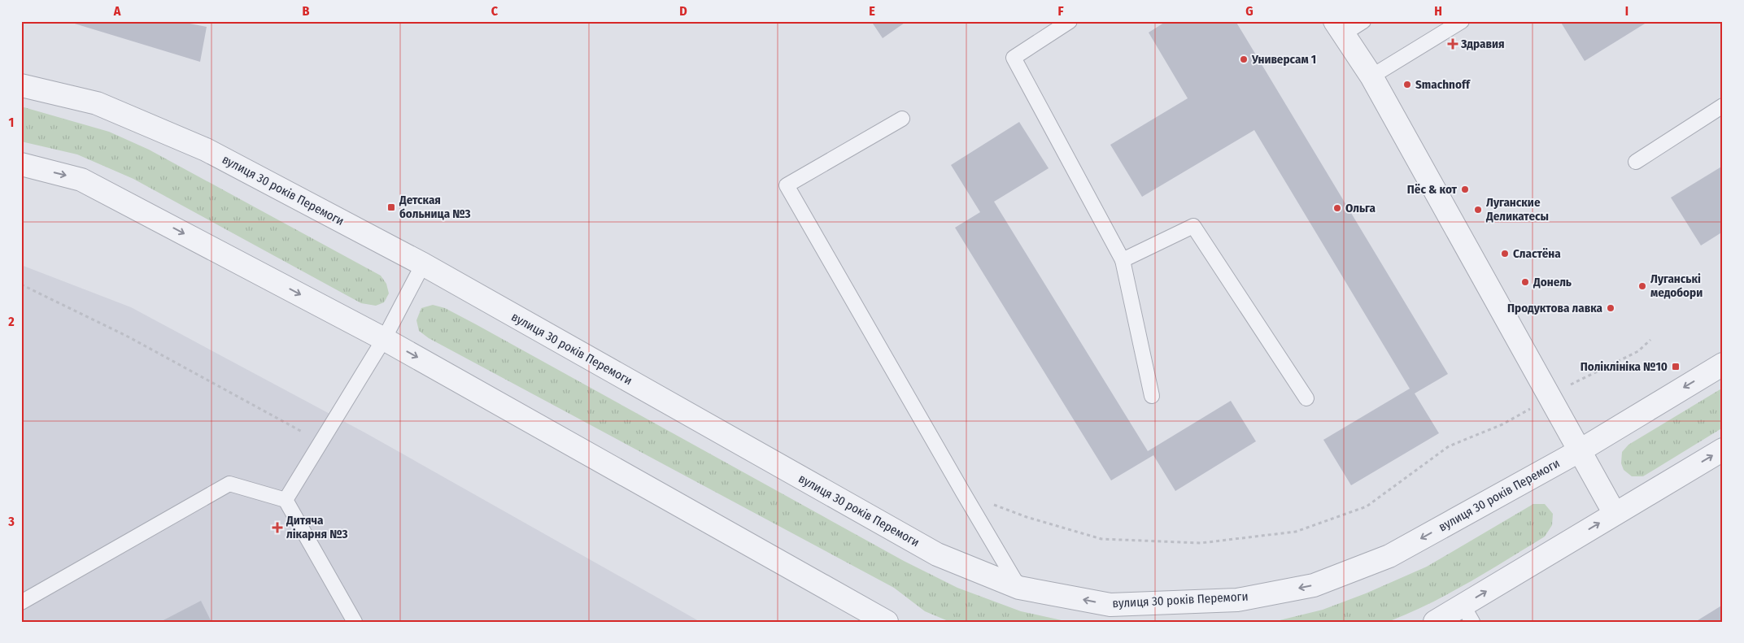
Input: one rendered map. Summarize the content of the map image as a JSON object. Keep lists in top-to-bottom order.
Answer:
{
  "streets": {
    "street": ["вулиця 30 років Перемоги"]
  },
  "places": {
    "health": ["Здравия", "Дитяча лікарня №3"],
    "other": [
      "Универсам 1",
      "Smachnoff",
      "Пёс & кот",
      "Ольга",
      "Луганские Деликатесы",
      "Сластёна",
      "Донель",
      "Луганські медобори",
      "Продуктова лавка"
    ],
    "transit": ["Детская больница №3", "Поліклініка №10"]
  },
  "grid": {
    "columns": [
      "A",
      "B",
      "C",
      "D",
      "E",
      "F",
      "G",
      "H",
      "I"
    ],
    "rows": ["1", "2", "3"]
  }
}
